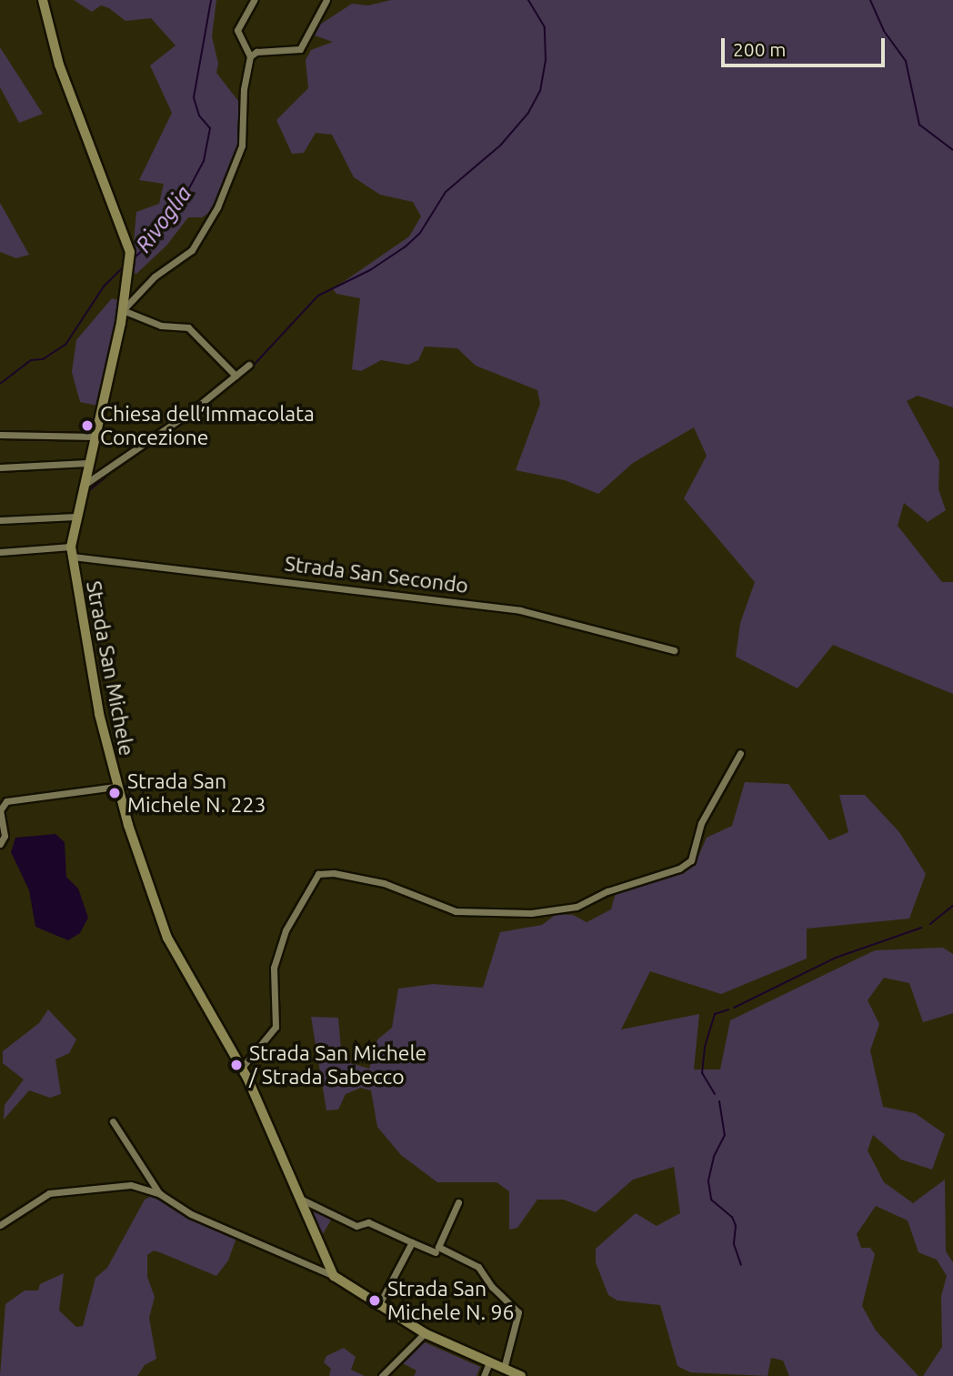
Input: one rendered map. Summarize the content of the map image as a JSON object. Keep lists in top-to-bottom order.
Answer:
{
  "streets": {
    "street": ["Strada San Secondo", "Strada San Michele"]
  },
  "crossings": [
    ["Strada San Secondo", "Strada San Michele"]
  ],
  "water": ["Rivoglia"],
  "places": [
    "Chiesa dell′Immacolata Concezione",
    "Strada San Michele N. 223",
    "Strada San Michele / Strada Sabecco",
    "Strada San Michele N. 96"
  ],
  "scale_bar": "200 m"
}
